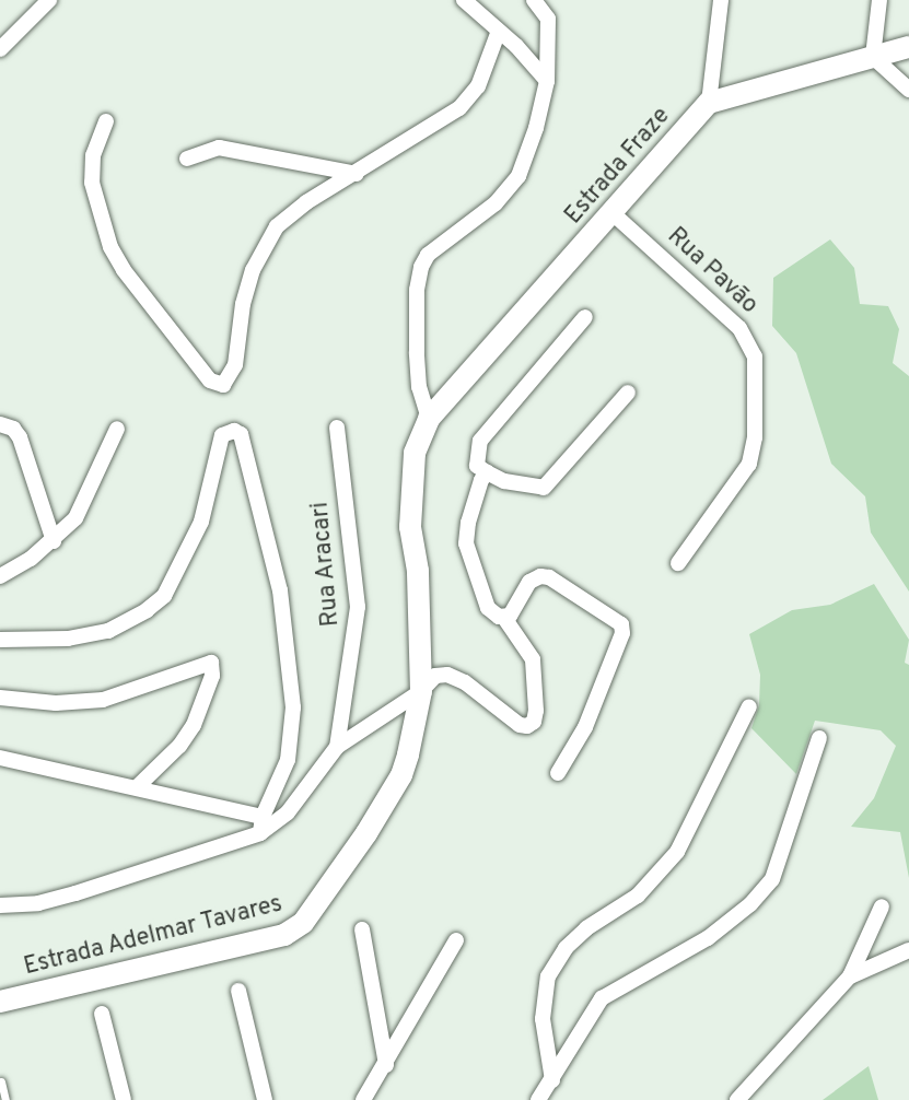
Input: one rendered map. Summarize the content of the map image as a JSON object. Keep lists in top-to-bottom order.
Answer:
{
  "streets": {
    "street": [
      "Estrada Fraze",
      "Rua Pavão",
      "Rua Aracari",
      "Estrada Adelmar Tavares"
    ]
  },
  "crossings": [
    ["Estrada Fraze", "Rua Pavão"],
    ["Estrada Fraze", "Estrada Adelmar Tavares"]
  ]
}
